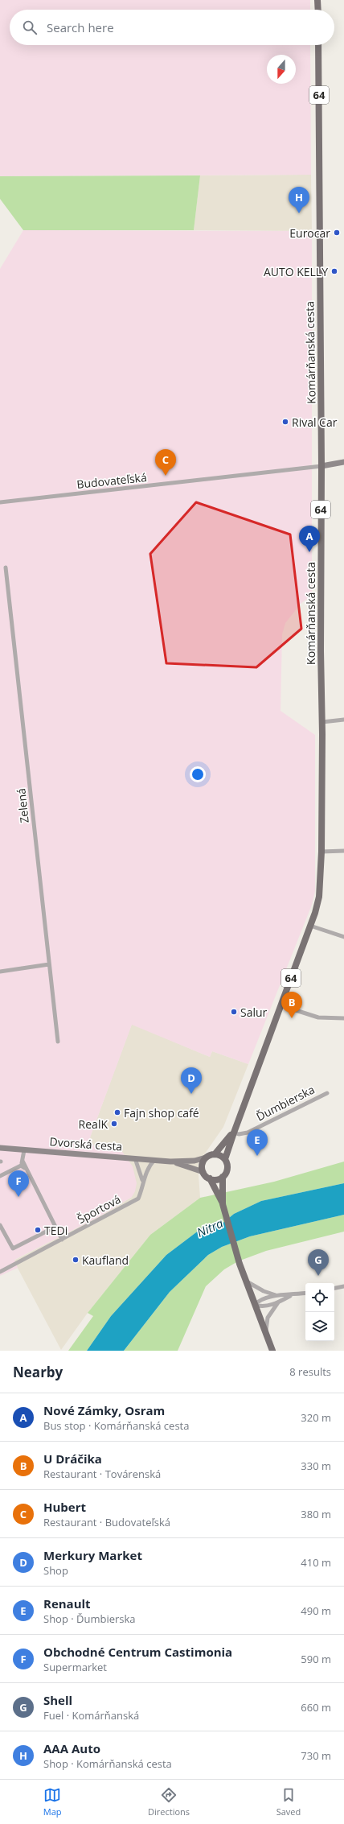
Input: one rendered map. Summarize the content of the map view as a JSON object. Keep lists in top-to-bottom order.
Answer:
{
  "streets": {
    "main road": ["64", "Komárňanská cesta"],
    "street": [
      "Budovateľská",
      "Zelená",
      "Ďumbierska",
      "Dvorská cesta",
      "Športová"
    ]
  },
  "crossings": [
    ["64", "Komárňanská cesta"],
    ["64", "Dvorská cesta"],
    ["Komárňanská cesta", "Budovateľská"],
    ["Komárňanská cesta", "Ďumbierska"],
    ["Komárňanská cesta", "Dvorská cesta"],
    ["Dvorská cesta", "Športová"]
  ],
  "water": ["Nitra"],
  "places": [
    "Eurocar",
    "AUTO KELLY",
    "Rival Car",
    "Salur",
    "Fajn shop café",
    "RealK",
    "TEDi",
    "Kaufland"
  ],
  "north": "bottom",
  "page": {
    "search": "Search here",
    "pins": [
      "H",
      "C",
      "A",
      "B",
      "D",
      "E",
      "F",
      "G"
    ],
    "heading": ["Nearby", "8 results"],
    "list": [
      {
        "mark": "A",
        "name": "Nové Zámky, Osram",
        "note": "Bus stop · Komárňanská cesta",
        "value": "320 m"
      },
      {
        "mark": "B",
        "name": "U Dráčika",
        "note": "Restaurant · Továrenská",
        "value": "330 m"
      },
      {
        "mark": "C",
        "name": "Hubert",
        "note": "Restaurant · Budovateľská",
        "value": "380 m"
      },
      {
        "mark": "D",
        "name": "Merkury Market",
        "note": "Shop",
        "value": "410 m"
      },
      {
        "mark": "E",
        "name": "Renault",
        "note": "Shop · Ďumbierska",
        "value": "490 m"
      },
      {
        "mark": "F",
        "name": "Obchodné Centrum Castimonia",
        "note": "Supermarket",
        "value": "590 m"
      },
      {
        "mark": "G",
        "name": "Shell",
        "note": "Fuel · Komárňanská",
        "value": "660 m"
      },
      {
        "mark": "H",
        "name": "AAA Auto",
        "note": "Shop · Komárňanská cesta",
        "value": "730 m"
      }
    ],
    "nav": ["Map", "Directions", "Saved"]
  }
}
